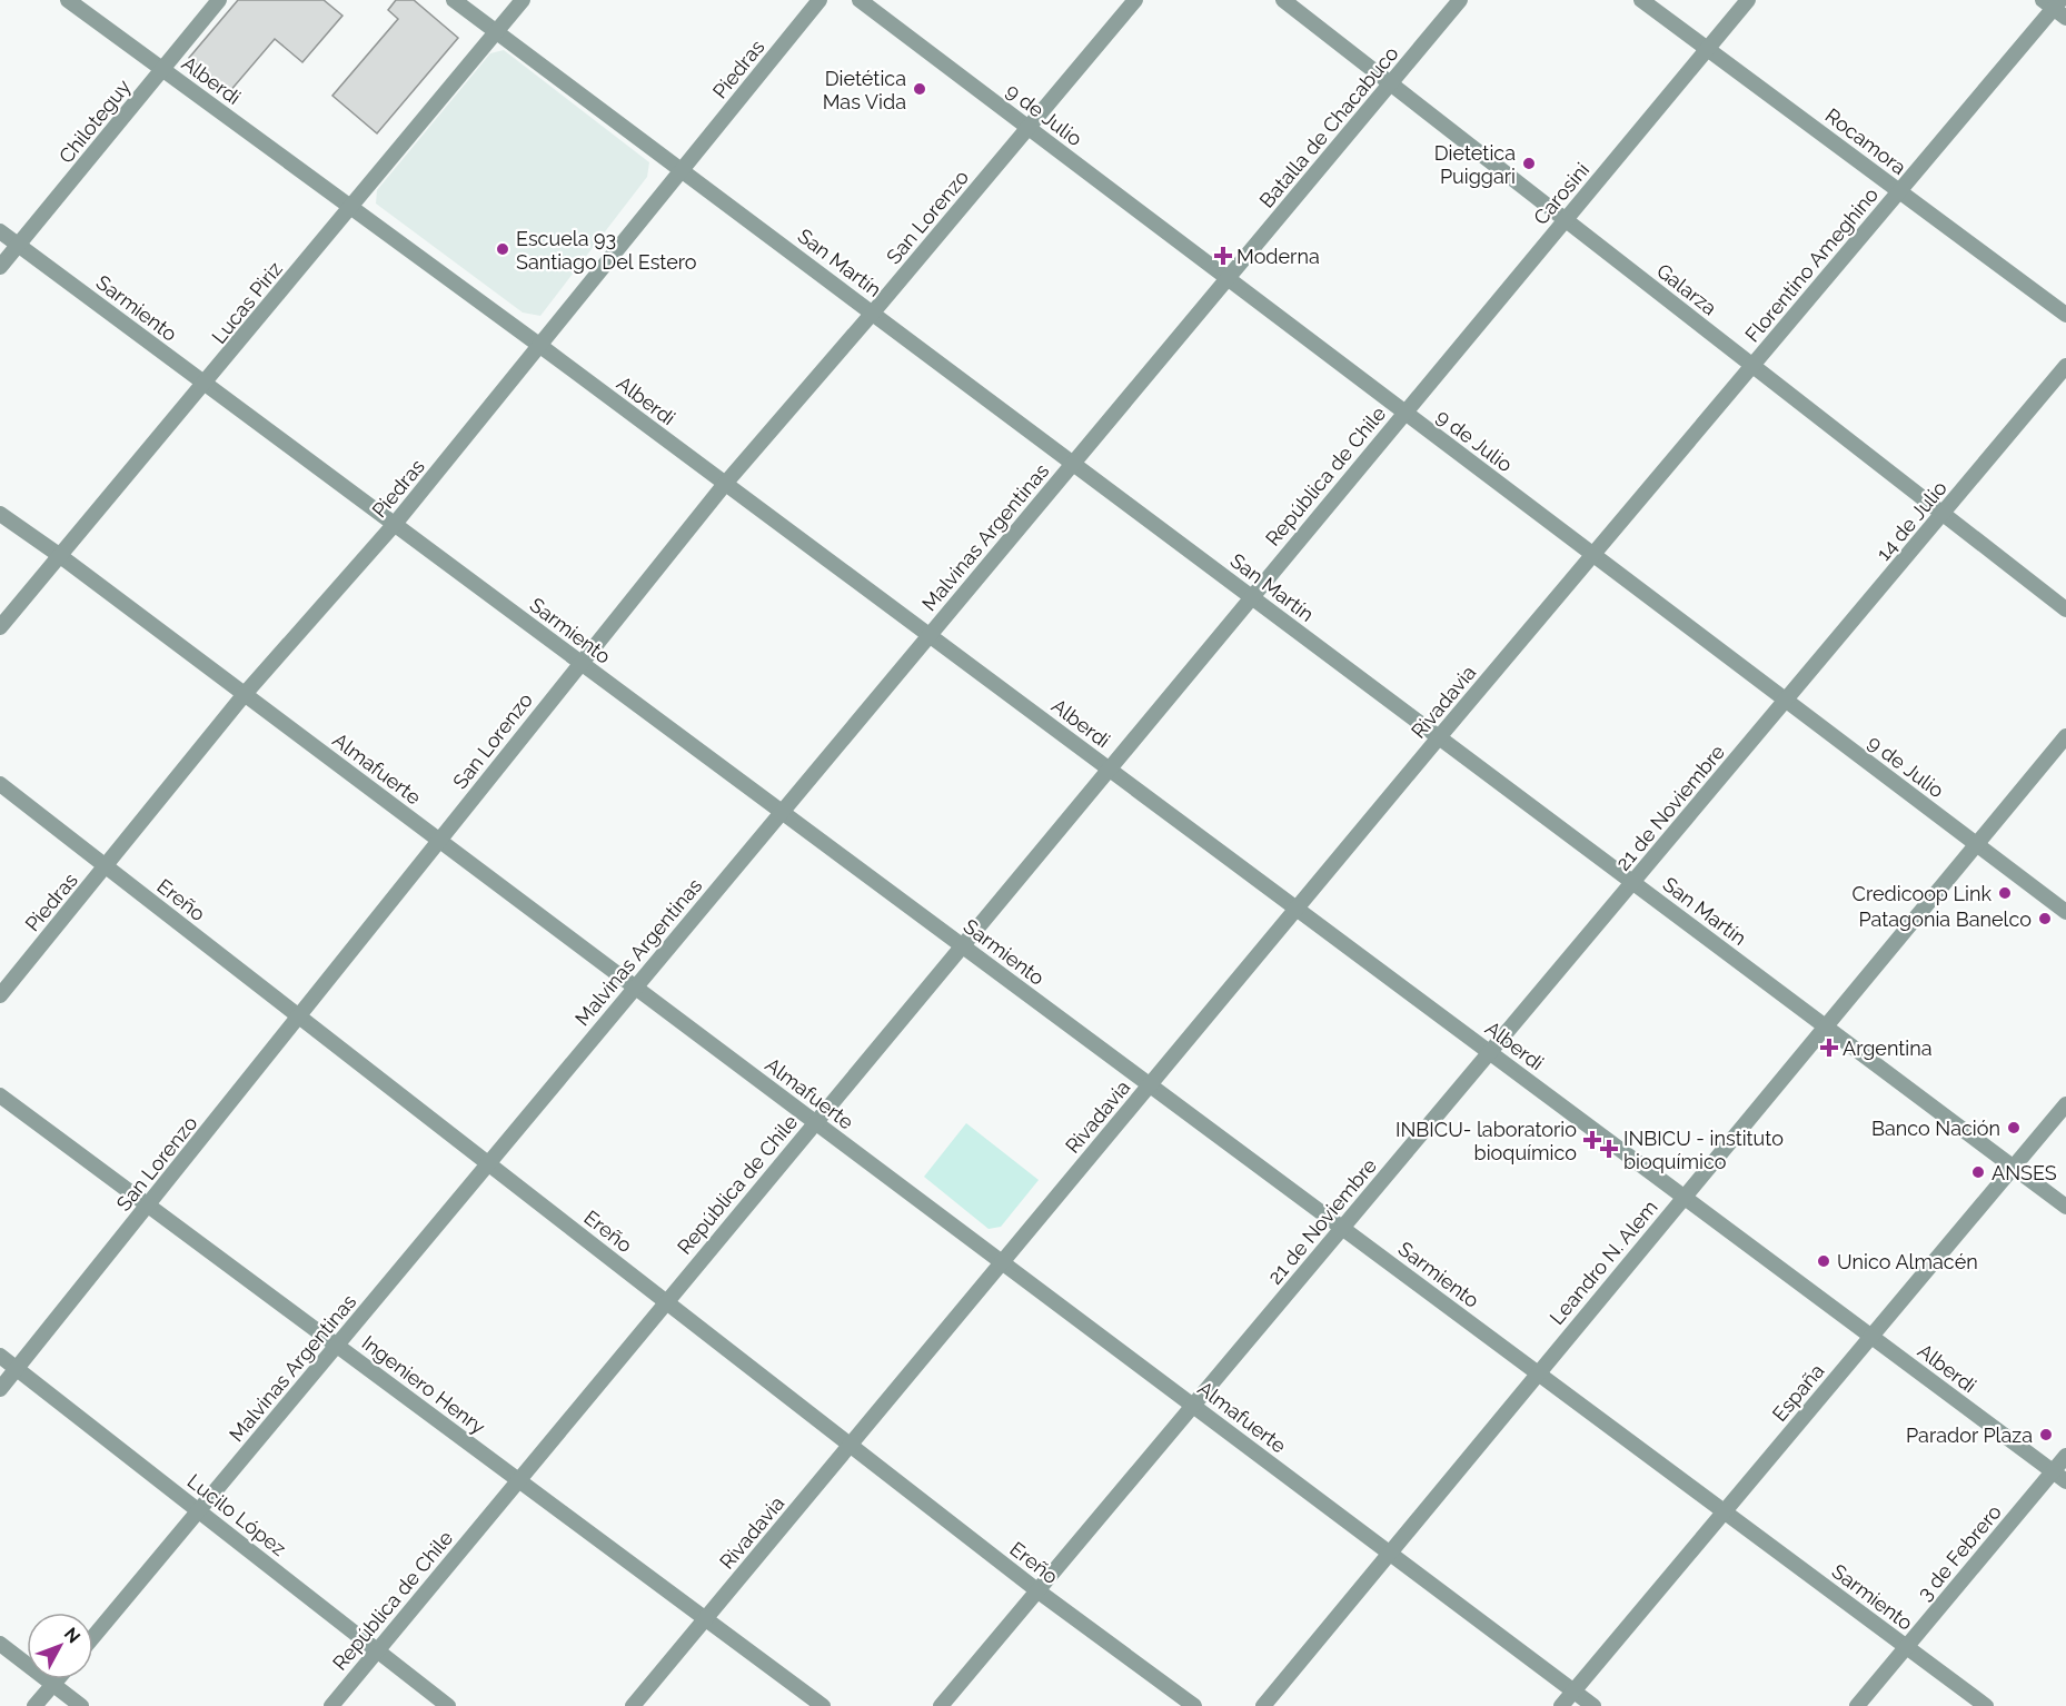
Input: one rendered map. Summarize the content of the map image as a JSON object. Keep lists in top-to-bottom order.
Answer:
{
  "streets": {
    "street": [
      "Piedras",
      "Alberdi",
      "9 de Julio",
      "Chiloteguy",
      "Batalla de Chacabuco",
      "Rocamora",
      "Carosini",
      "San Lorenzo",
      "San Martín",
      "Florentino Ameghino",
      "Galarza",
      "Lucas Piriz",
      "Sarmiento",
      "República de Chile",
      "14 de Julio",
      "Malvinas Argentinas",
      "Rivadavia",
      "Almafuerte",
      "21 de Noviembre",
      "Ereño",
      "Leandro N. Alem",
      "Ingeniero Henry",
      "España",
      "Lucilo López",
      "3 de Febrero"
    ]
  },
  "crossings": [
    ["Piedras", "Alberdi"],
    ["Piedras", "San Martín"],
    ["Piedras", "Sarmiento"],
    ["Piedras", "Almafuerte"],
    ["Piedras", "Ereño"],
    ["Alberdi", "Chiloteguy"],
    ["Alberdi", "San Lorenzo"],
    ["Alberdi", "Lucas Piriz"],
    ["Alberdi", "República de Chile"],
    ["Alberdi", "Malvinas Argentinas"],
    ["Alberdi", "Rivadavia"],
    ["Alberdi", "21 de Noviembre"],
    ["Alberdi", "Leandro N. Alem"],
    ["Alberdi", "España"],
    ["Alberdi", "3 de Febrero"],
    ["9 de Julio", "Batalla de Chacabuco"],
    ["9 de Julio", "Carosini"],
    ["9 de Julio", "San Lorenzo"],
    ["9 de Julio", "Florentino Ameghino"],
    ["9 de Julio", "República de Chile"],
    ["9 de Julio", "14 de Julio"],
    ["9 de Julio", "Malvinas Argentinas"],
    ["9 de Julio", "Rivadavia"],
    ["9 de Julio", "21 de Noviembre"],
    ["9 de Julio", "Leandro N. Alem"],
    ["Chiloteguy", "Sarmiento"],
    ["Batalla de Chacabuco", "Galarza"],
    ["Batalla de Chacabuco", "Malvinas Argentinas"],
    ["Rocamora", "Carosini"],
    ["Rocamora", "Florentino Ameghino"],
    ["Carosini", "Galarza"],
    ["Carosini", "República de Chile"],
    ["San Lorenzo", "San Martín"],
    ["San Lorenzo", "Sarmiento"],
    ["San Lorenzo", "Almafuerte"],
    ["San Lorenzo", "Ereño"],
    ["San Lorenzo", "Ingeniero Henry"],
    ["San Lorenzo", "Lucilo López"],
    ["San Martín", "Lucas Piriz"],
    ["San Martín", "República de Chile"],
    ["San Martín", "Malvinas Argentinas"],
    ["San Martín", "Rivadavia"],
    ["San Martín", "21 de Noviembre"],
    ["San Martín", "Leandro N. Alem"],
    ["San Martín", "España"],
    ["Florentino Ameghino", "Galarza"],
    ["Florentino Ameghino", "Rivadavia"],
    ["Galarza", "14 de Julio"],
    ["Lucas Piriz", "Sarmiento"],
    ["Lucas Piriz", "Almafuerte"],
    ["Sarmiento", "República de Chile"],
    ["Sarmiento", "Malvinas Argentinas"],
    ["Sarmiento", "Rivadavia"],
    ["Sarmiento", "21 de Noviembre"],
    ["Sarmiento", "Leandro N. Alem"],
    ["Sarmiento", "España"],
    ["Sarmiento", "3 de Febrero"],
    ["República de Chile", "Almafuerte"],
    ["República de Chile", "Ereño"],
    ["República de Chile", "Ingeniero Henry"],
    ["República de Chile", "Lucilo López"],
    ["14 de Julio", "21 de Noviembre"],
    ["Malvinas Argentinas", "Almafuerte"],
    ["Malvinas Argentinas", "Ereño"],
    ["Malvinas Argentinas", "Ingeniero Henry"],
    ["Malvinas Argentinas", "Lucilo López"],
    ["Rivadavia", "Almafuerte"],
    ["Rivadavia", "Ereño"],
    ["Rivadavia", "Ingeniero Henry"],
    ["Almafuerte", "21 de Noviembre"],
    ["Almafuerte", "Leandro N. Alem"],
    ["Almafuerte", "España"],
    ["21 de Noviembre", "Ereño"]
  ],
  "places": {
    "other": [
      "Dietética Mas Vida",
      "Dietetica Puiggari",
      "Escuela 93 Santiago Del Estero",
      "Credicoop Link",
      "Patagonia Banelco",
      "Banco Nación",
      "ANSES",
      "Unico Almacén",
      "Parador Plaza"
    ],
    "health": [
      "Moderna",
      "Argentina",
      "INBICU- laboratorio bioquímico",
      "INBICU - instituto bioquímico"
    ]
  },
  "north": "top right"
}
